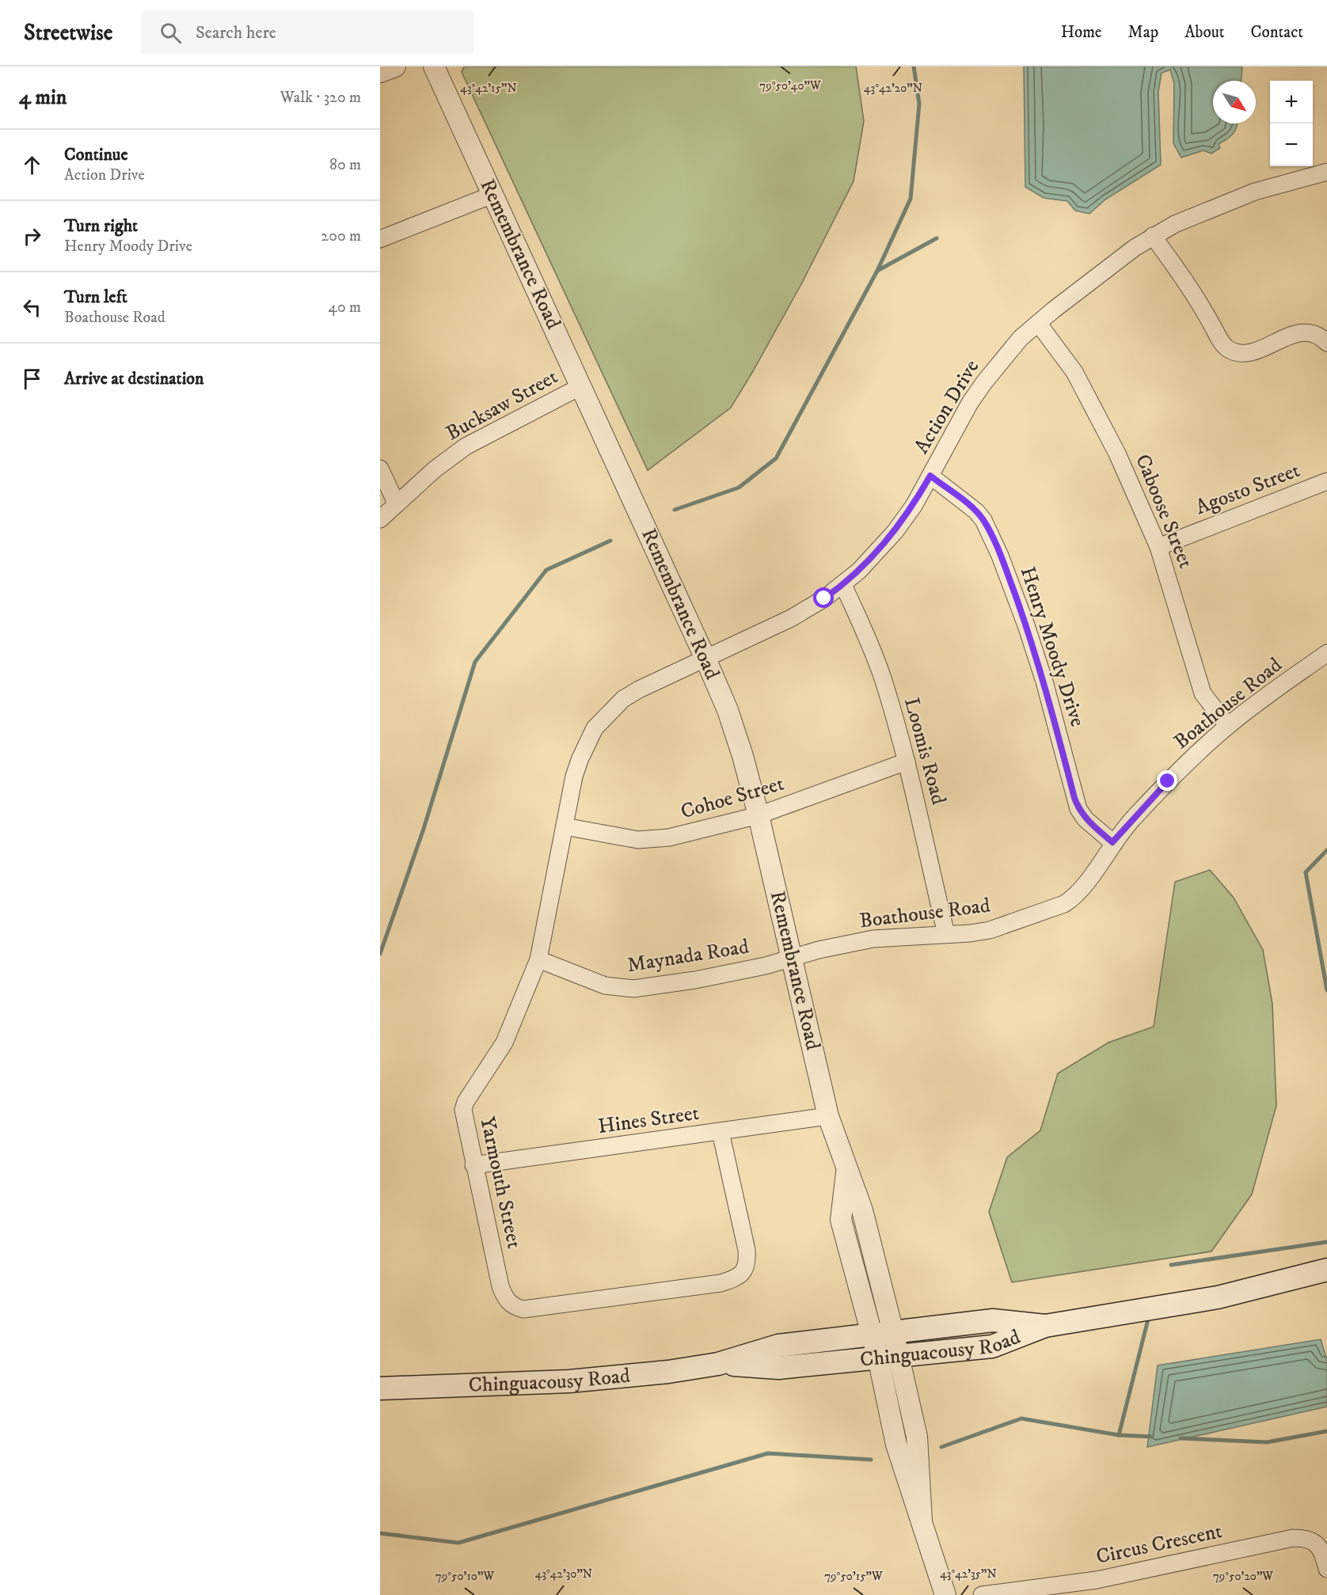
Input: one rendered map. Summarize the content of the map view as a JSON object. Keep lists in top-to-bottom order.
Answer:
{
  "streets": {
    "main road": ["Chinguacousy Road"],
    "street": [
      "Remembrance Road",
      "Bucksaw Street",
      "Action Drive",
      "Agosto Street",
      "Caboose Street",
      "Henry Moody Drive",
      "Boathouse Road",
      "Loomis Road",
      "Cohoe Street",
      "Maynada Road",
      "Hines Street",
      "Yarmouth Street",
      "Circus Crescent"
    ]
  },
  "crossings": [
    ["Remembrance Road", "Bucksaw Street"],
    ["Remembrance Road", "Action Drive"],
    ["Remembrance Road", "Boathouse Road"],
    ["Remembrance Road", "Cohoe Street"],
    ["Remembrance Road", "Maynada Road"],
    ["Remembrance Road", "Hines Street"],
    ["Remembrance Road", "Yarmouth Street"],
    ["Remembrance Road", "Chinguacousy Road"],
    ["Action Drive", "Caboose Street"],
    ["Action Drive", "Henry Moody Drive"],
    ["Action Drive", "Loomis Road"],
    ["Action Drive", "Yarmouth Street"],
    ["Agosto Street", "Caboose Street"],
    ["Caboose Street", "Boathouse Road"],
    ["Henry Moody Drive", "Boathouse Road"],
    ["Boathouse Road", "Loomis Road"],
    ["Boathouse Road", "Maynada Road"],
    ["Loomis Road", "Cohoe Street"],
    ["Cohoe Street", "Yarmouth Street"],
    ["Maynada Road", "Yarmouth Street"],
    ["Hines Street", "Yarmouth Street"]
  ],
  "north": "bottom right",
  "page": {
    "header": "Streetwise",
    "search": "Search here",
    "nav": [
      "Home",
      "Map",
      "About",
      "Contact"
    ],
    "heading": ["4 min", "Walk · 320 m"],
    "map_buttons": ["+", "−"],
    "list": [
      ["Continue", "Action Drive", "80 m"],
      ["Turn right", "Henry Moody Drive", "200 m"],
      ["Turn left", "Boathouse Road", "40 m"],
      "Arrive at destination"
    ]
  },
  "coordinates": [
    "79°50'40\"W",
    "43°42'15\"N",
    "43°42'20\"N",
    "43°42'30\"N",
    "43°42'35\"N",
    "79°50'10\"W",
    "79°50'15\"W",
    "79°50'20\"W"
  ]
}
